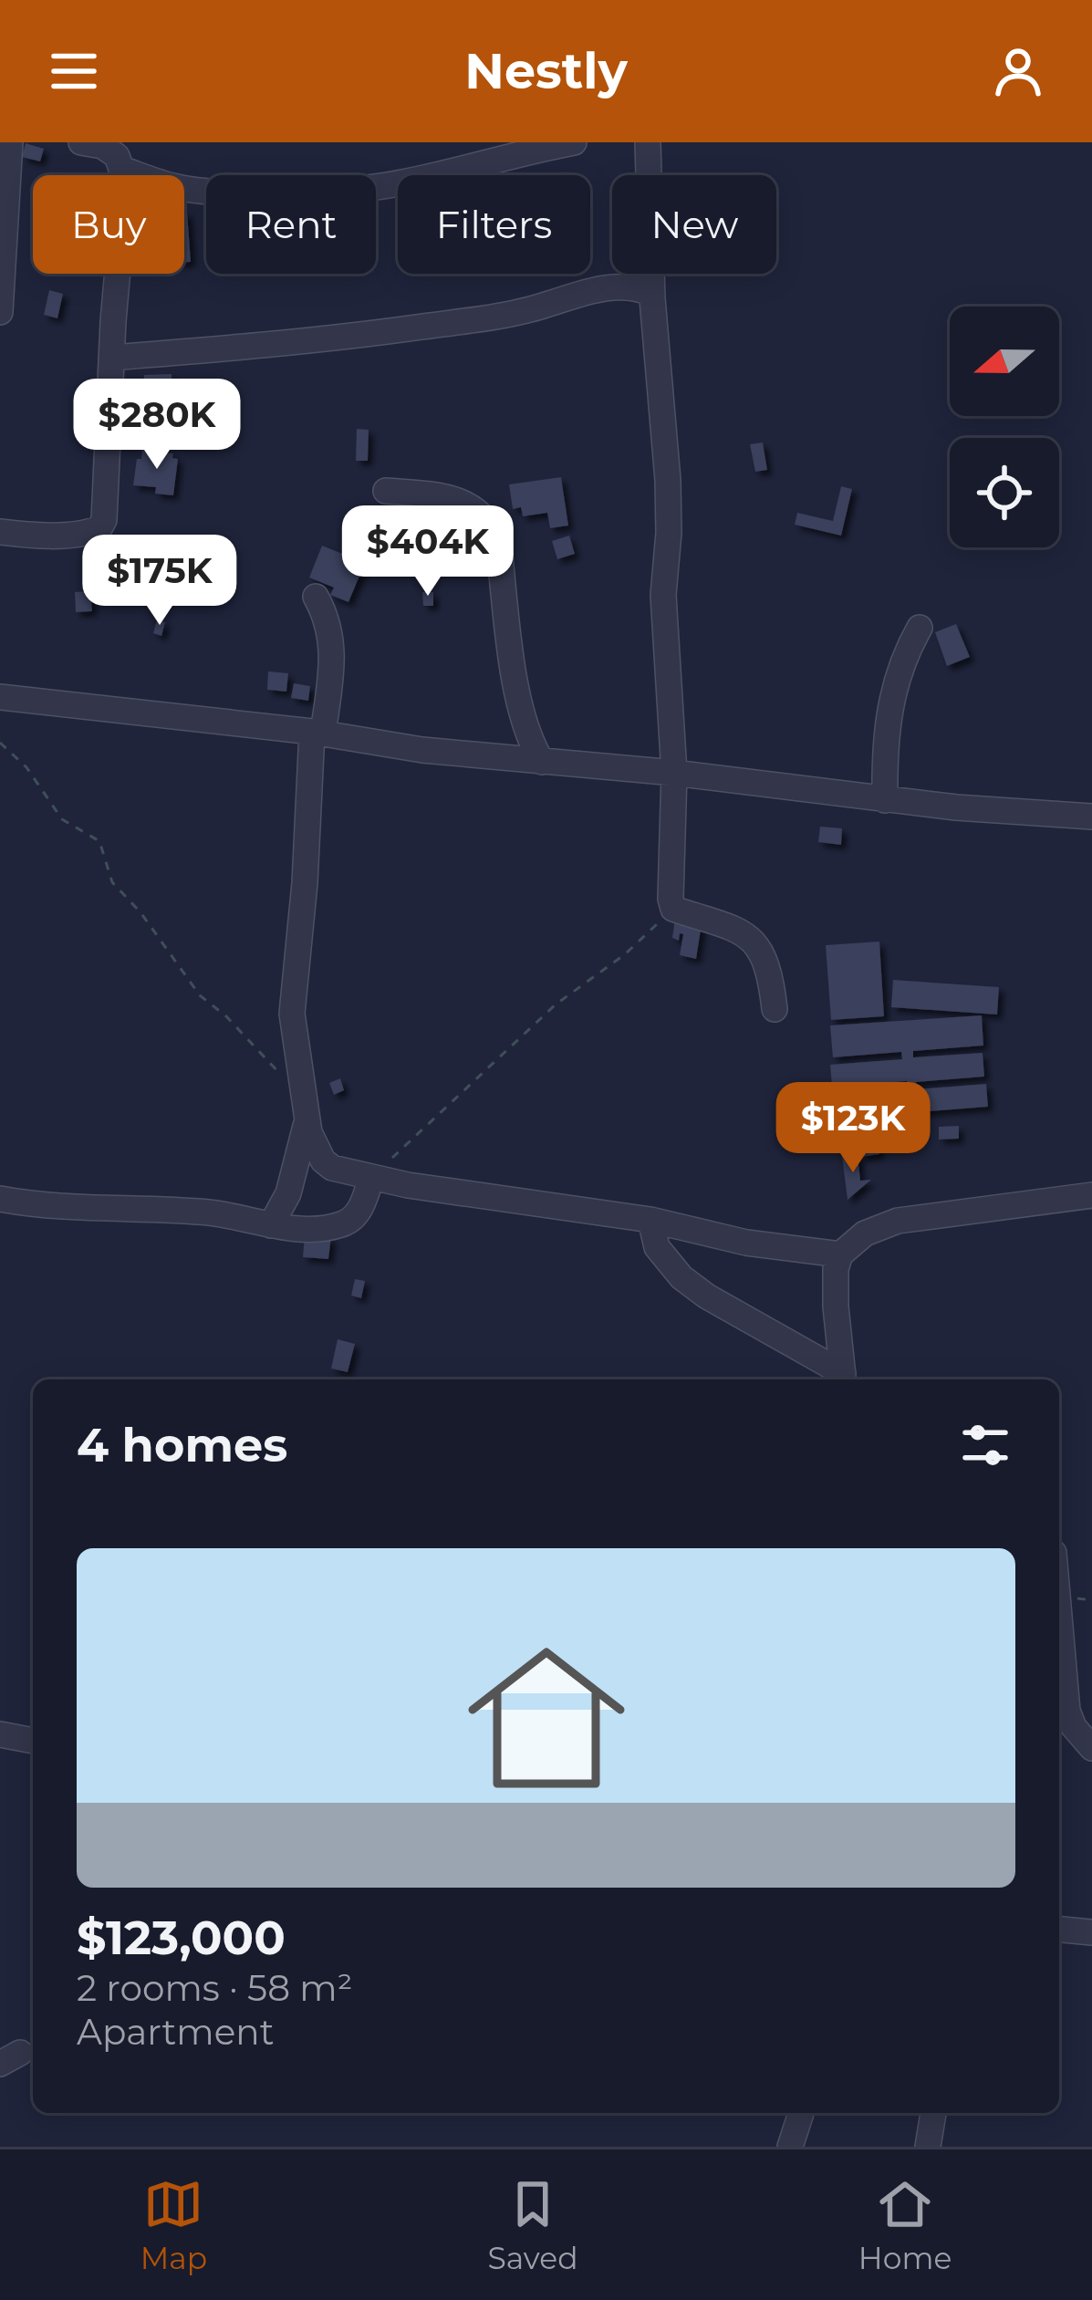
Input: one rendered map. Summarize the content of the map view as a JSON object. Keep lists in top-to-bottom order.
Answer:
{
  "north": "left",
  "page": {
    "header": "Nestly",
    "chip": [
      "Buy",
      "Rent",
      "Filters",
      "New"
    ],
    "price": [
      "$280K",
      "$404K",
      "$175K",
      "$123K"
    ],
    "heading": "4 homes",
    "list": [
      {
        "name": "$123,000",
        "note": "2 rooms · 58 m² · Apartment"
      }
    ],
    "tabs": ["Map", "Saved", "Home"]
  }
}
